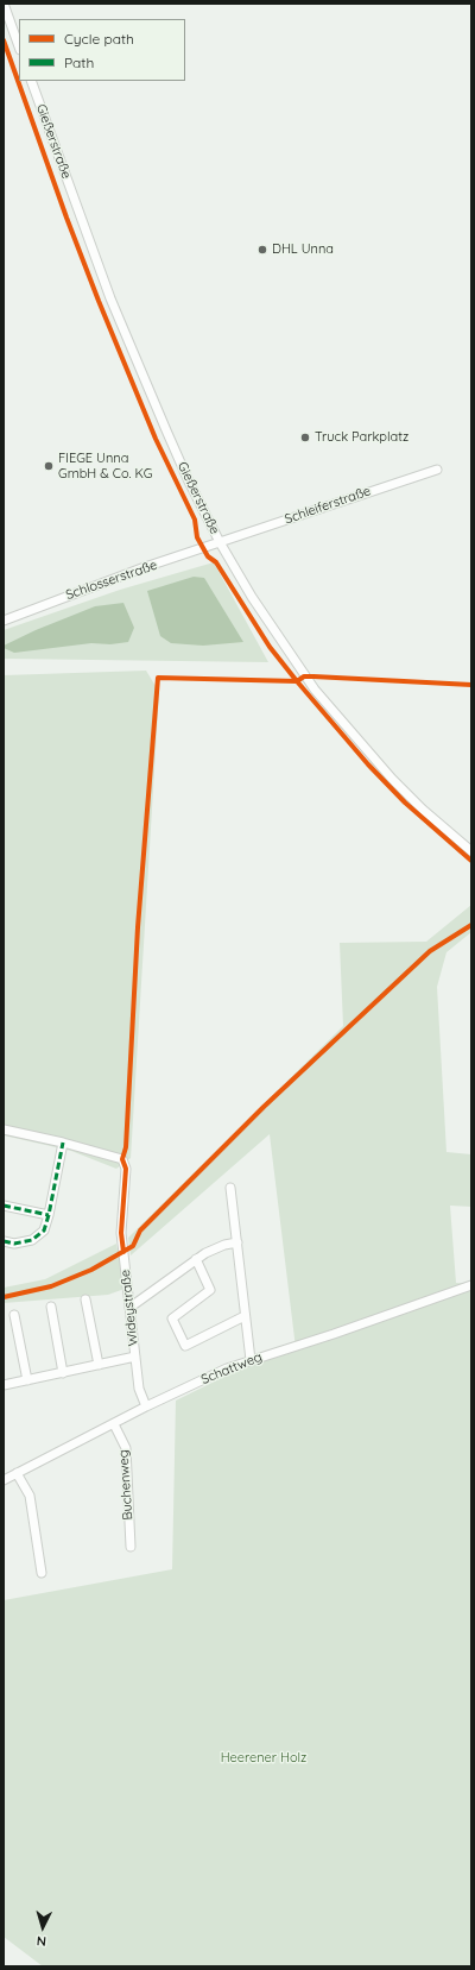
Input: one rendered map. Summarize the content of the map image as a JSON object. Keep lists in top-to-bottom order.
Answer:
{
  "streets": {
    "street": [
      "Gießerstraße",
      "Schleiferstraße",
      "Schlosserstraße",
      "Wideystraße",
      "Schattweg",
      "Buchenweg"
    ]
  },
  "crossings": [
    ["Gießerstraße", "Schleiferstraße"],
    ["Gießerstraße", "Schlosserstraße"],
    ["Schleiferstraße", "Schlosserstraße"],
    ["Wideystraße", "Schattweg"],
    ["Schattweg", "Buchenweg"]
  ],
  "parks": ["Heerener Holz"],
  "places": ["DHL Unna", "Truck Parkplatz", "FIEGE Unna GmbH & Co. KG"],
  "legend": ["Cycle path", "Path"],
  "north": "bottom"
}
